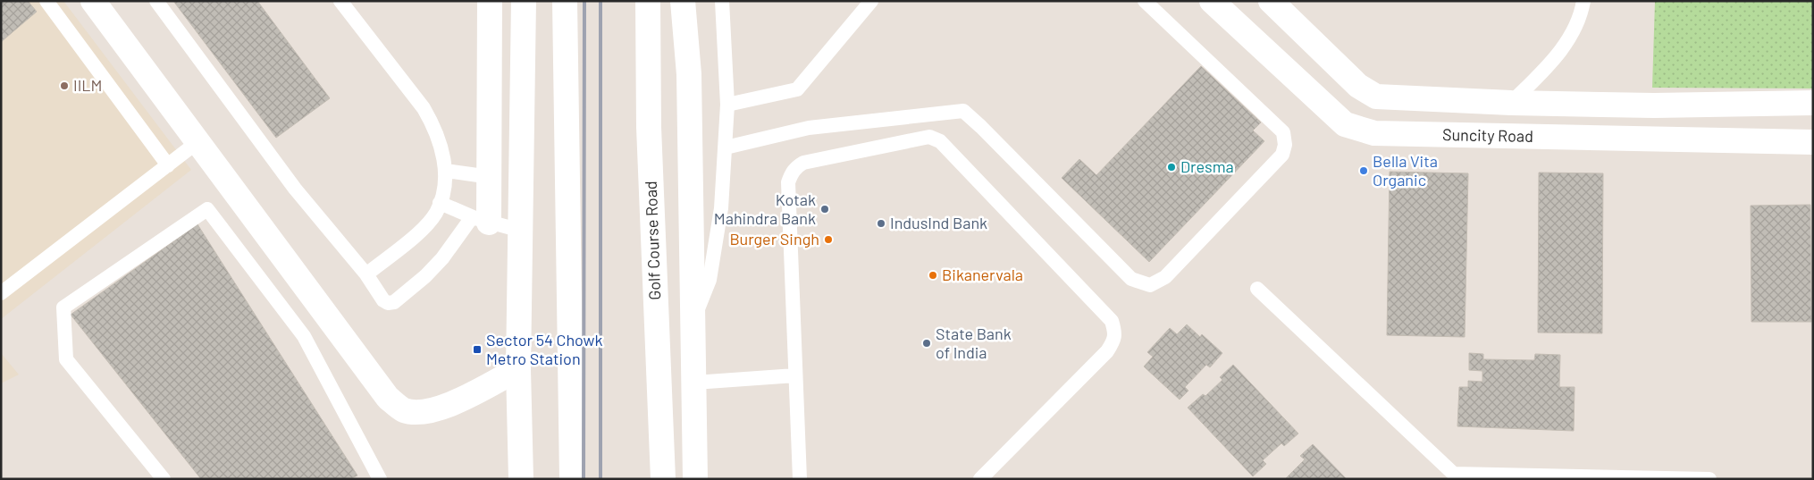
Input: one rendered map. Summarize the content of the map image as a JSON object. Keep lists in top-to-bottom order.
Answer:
{
  "streets": {
    "street": ["Suncity Road", "Golf Course Road"]
  },
  "places": {
    "other": [
      "IILM",
      "Dresma",
      "Bella Vita Organic",
      "Kotak Mahindra Bank",
      "IndusInd Bank",
      "Burger Singh",
      "Bikanervala",
      "State Bank of India"
    ],
    "transit": ["Sector 54 Chowk Metro Station"]
  }
}
